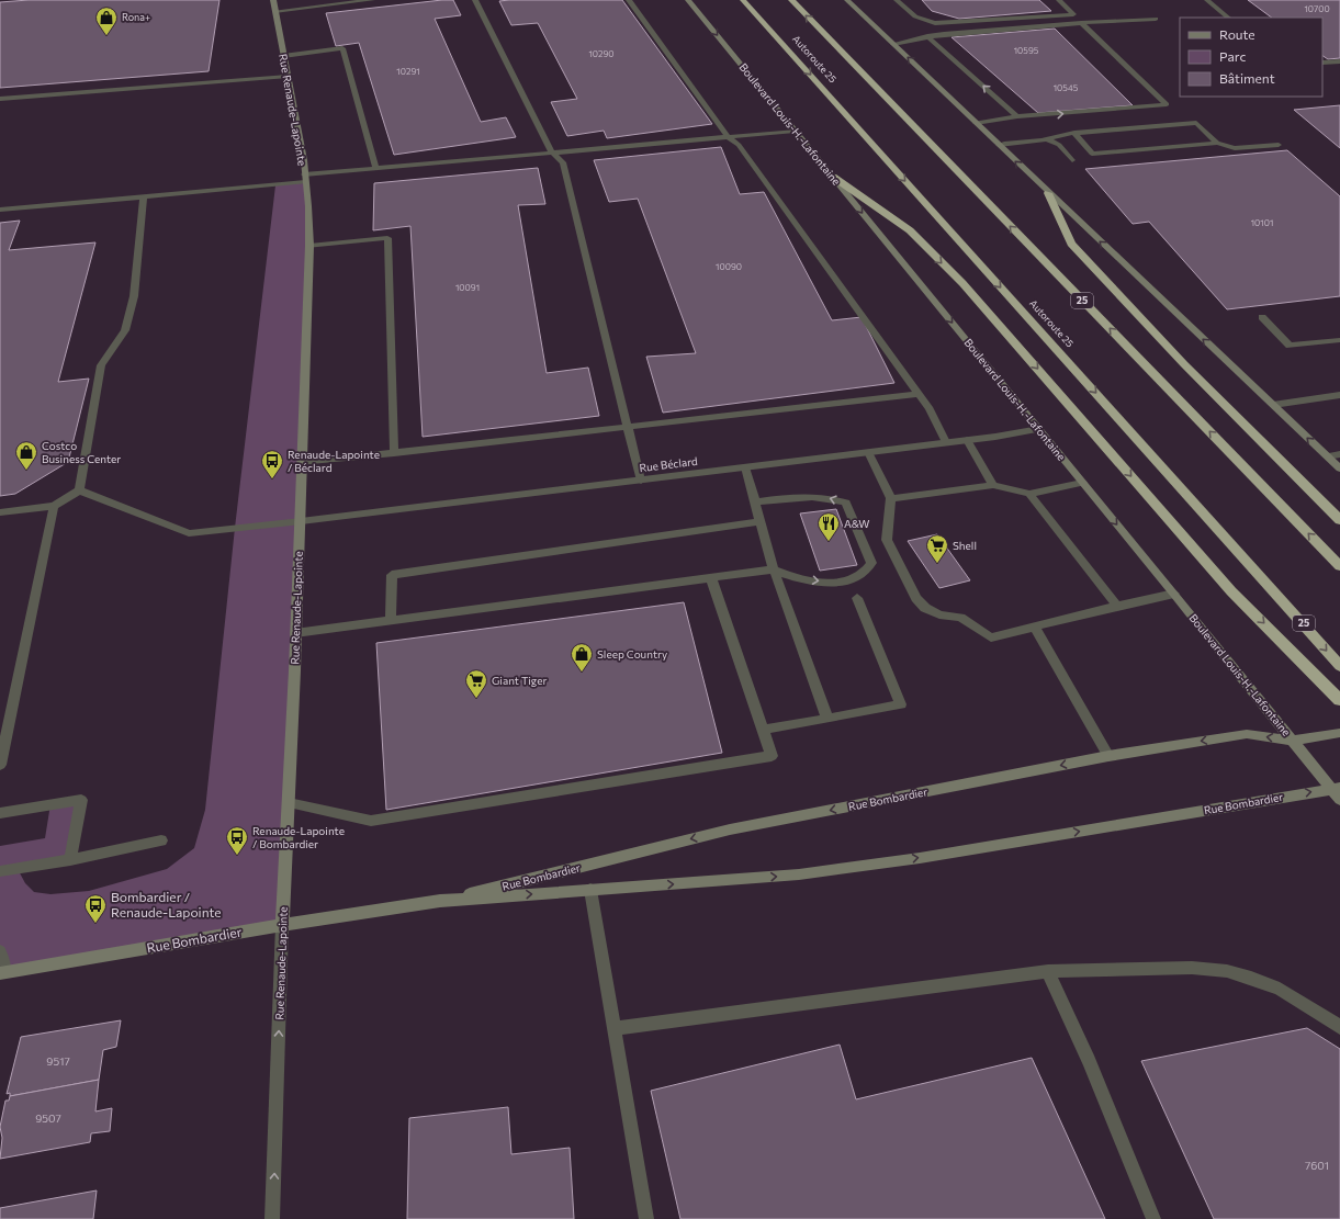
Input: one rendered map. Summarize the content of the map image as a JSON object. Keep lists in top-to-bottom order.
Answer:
{
  "streets": {
    "highway": ["Autoroute 25", "25"],
    "street": [
      "Rue Renaude-Lapointe",
      "Boulevard Louis-H.-Lafontaine",
      "Rue Béclard",
      "Rue Bombardier"
    ]
  },
  "crossings": [
    ["Rue Renaude-Lapointe", "Rue Béclard"],
    ["Rue Renaude-Lapointe", "Rue Bombardier"],
    ["Boulevard Louis-H.-Lafontaine", "Rue Béclard"],
    ["Boulevard Louis-H.-Lafontaine", "Rue Bombardier"]
  ],
  "places": {
    "shop": ["Rona+", "Costco Business Center", "Sleep Country"],
    "bus stop": ["Renaude-Lapointe / Béclard", "Renaude-Lapointe / Bombardier", "Bombardier / Renaude-Lapointe"],
    "restaurant": ["A&W"],
    "supermarket": ["Shell", "Giant Tiger"]
  },
  "house_numbers": [
    "10700",
    "10595",
    "10290",
    "10291",
    "10545",
    "10101",
    "10090",
    "10091",
    "9517",
    "9507",
    "7601"
  ],
  "legend": ["Route", "Parc", "Bâtiment"]
}
